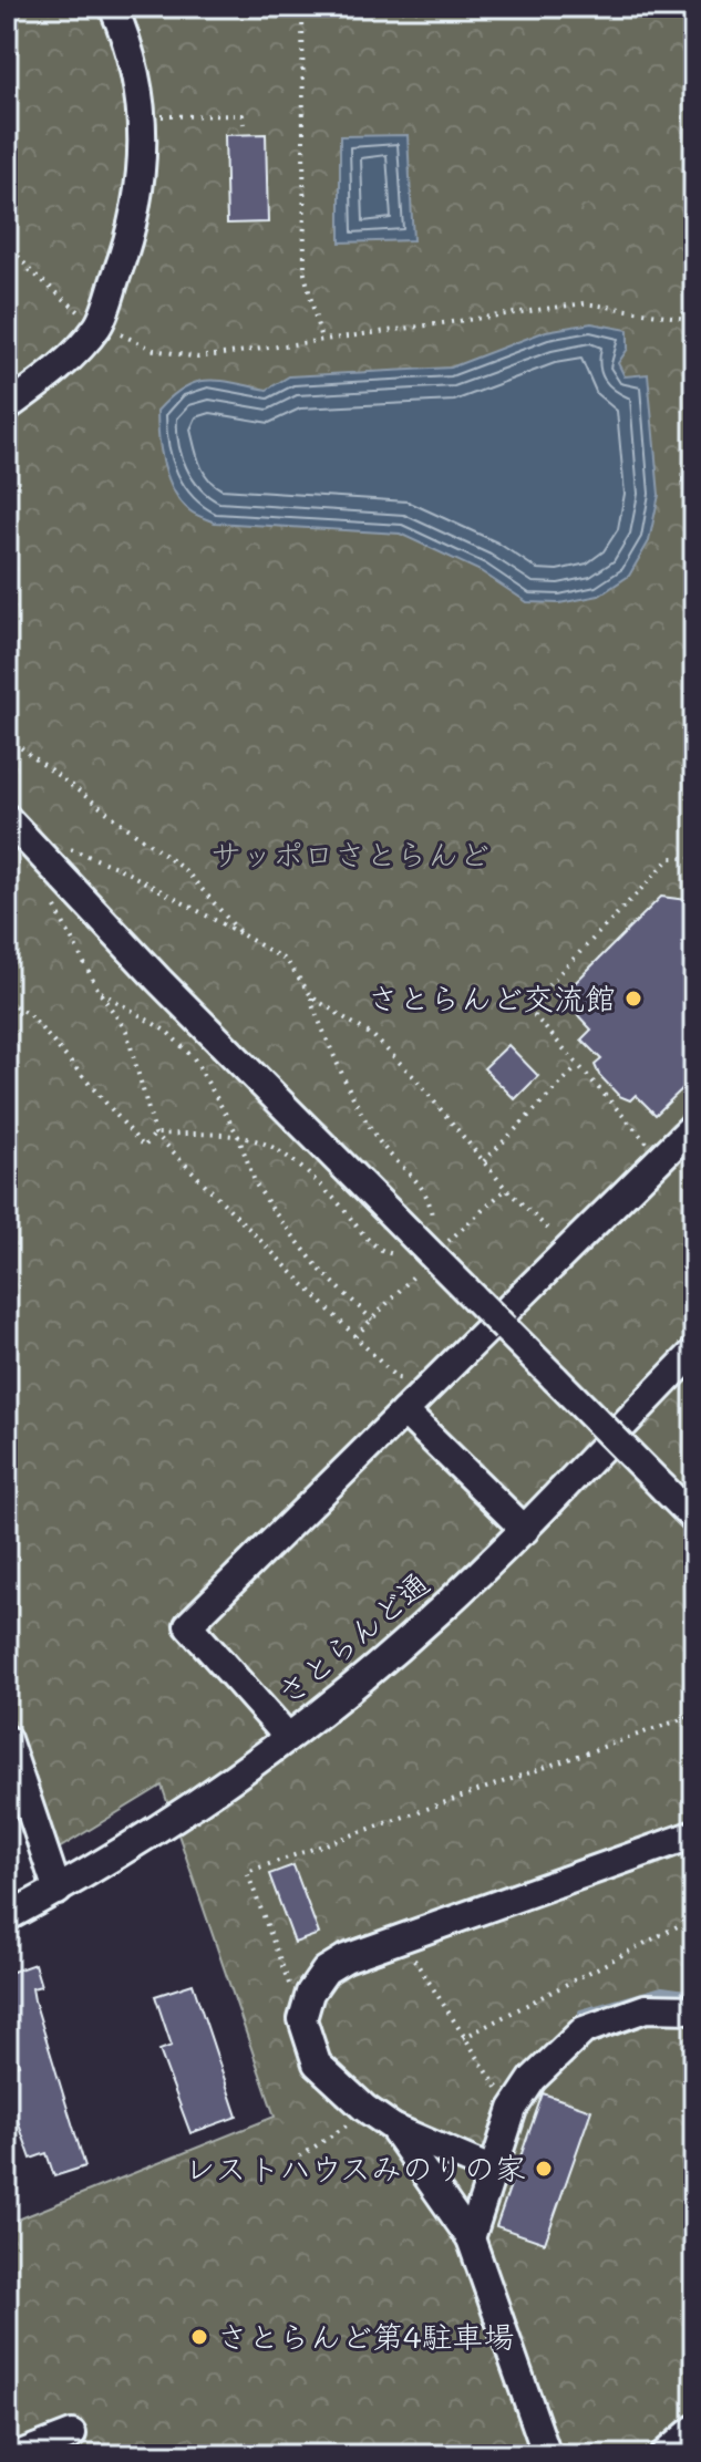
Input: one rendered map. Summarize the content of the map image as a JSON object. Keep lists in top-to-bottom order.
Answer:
{
  "streets": {
    "street": ["さとらんど通"]
  },
  "parks": ["サッポロさとらんど"],
  "places": ["さとらんど交流館", "レストハウスみのりの家", "さとらんど第4駐車場"]
}
